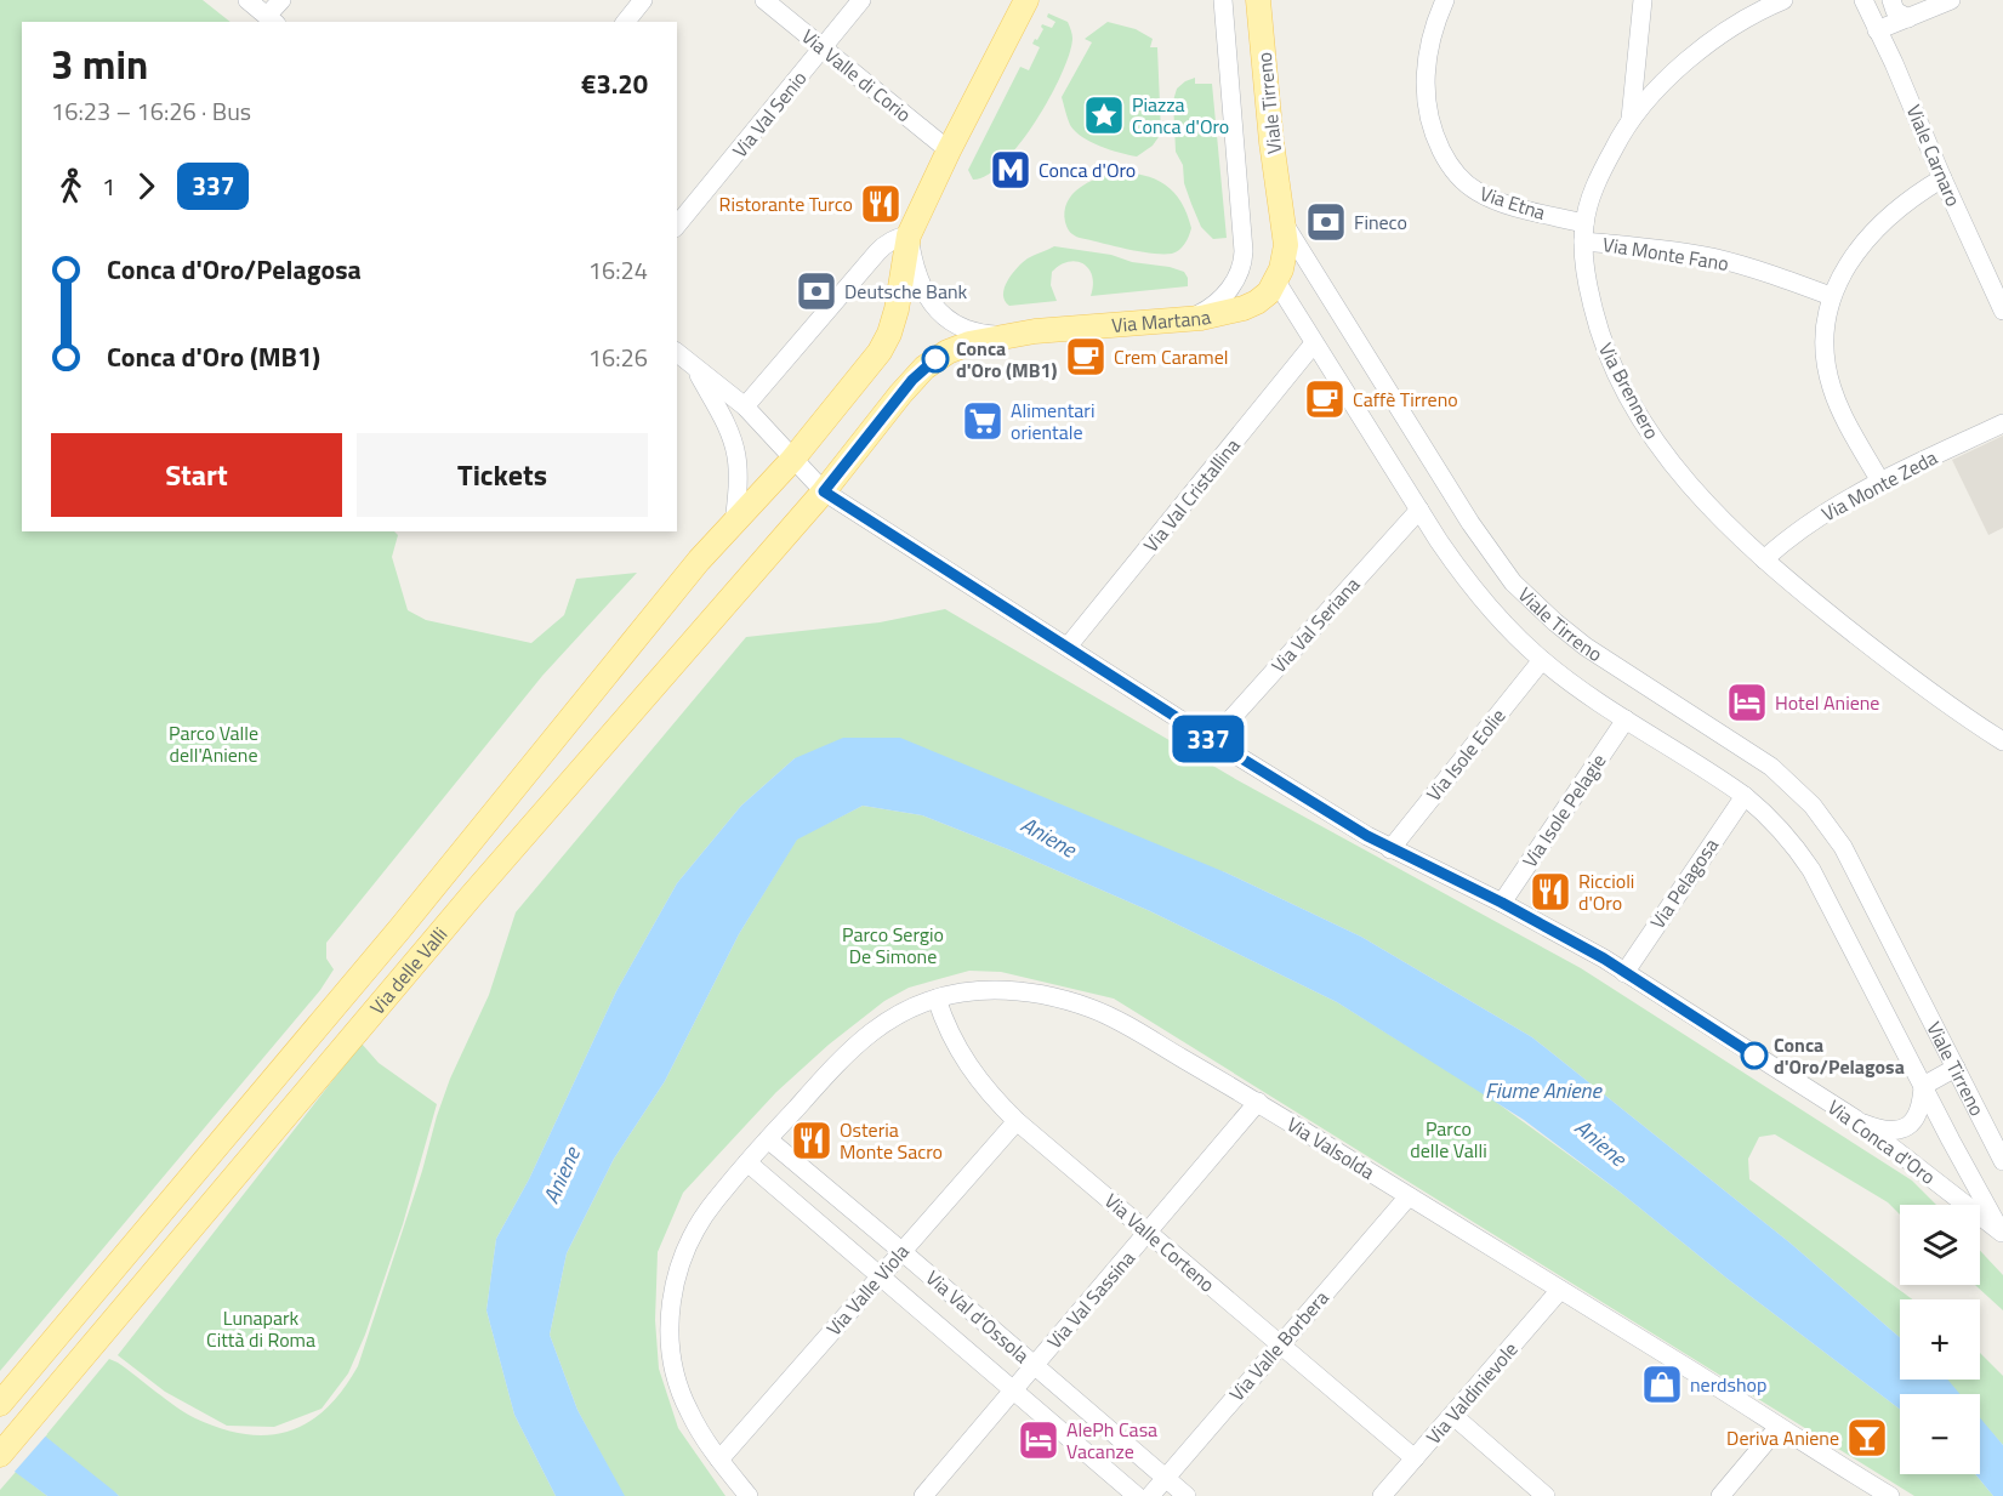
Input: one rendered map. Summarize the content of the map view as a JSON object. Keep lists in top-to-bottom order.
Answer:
{
  "streets": {
    "main road": ["Viale Tirreno", "Via Martana", "Via delle Valli"],
    "street": [
      "Via Valle di Corio",
      "Via Val Senio",
      "Viale Carnaro",
      "Via Etna",
      "Via Monte Fano",
      "Via Brennero",
      "Via Monte Zeda",
      "Via Val Cristallina",
      "Via Val Seriana",
      "Via Isole Eolie",
      "Via Isole Pelagie",
      "Via Pelagosa",
      "Via Conca d'Oro",
      "Via Valsolda",
      "Via Valle Corteno",
      "Via Valle Viola",
      "Via Val Sassina",
      "Via Val d'Ossola",
      "Via Valle Borbera",
      "Via Valdinievole"
    ]
  },
  "crossings": [
    ["Via Valle di Corio", "Via Val Senio"],
    ["Viale Tirreno", "Via Martana"],
    ["Viale Tirreno", "Via Val Cristallina"],
    ["Viale Tirreno", "Via Val Seriana"],
    ["Viale Tirreno", "Via Isole Eolie"],
    ["Viale Tirreno", "Via Isole Pelagie"],
    ["Viale Tirreno", "Via Pelagosa"],
    ["Viale Tirreno", "Via Conca d'Oro"],
    ["Via Etna", "Via Monte Fano"],
    ["Via Etna", "Via Brennero"],
    ["Via Monte Fano", "Via Brennero"],
    ["Via Brennero", "Via Monte Zeda"],
    ["Via Val Cristallina", "Via Conca d'Oro"],
    ["Via Val Seriana", "Via Conca d'Oro"],
    ["Via Isole Eolie", "Via Conca d'Oro"],
    ["Via Isole Pelagie", "Via Conca d'Oro"],
    ["Via Pelagosa", "Via Conca d'Oro"],
    ["Via delle Valli", "Via Conca d'Oro"],
    ["Via Valsolda", "Via Valle Corteno"],
    ["Via Valsolda", "Via Valle Viola"],
    ["Via Valsolda", "Via Val Sassina"],
    ["Via Valsolda", "Via Val d'Ossola"],
    ["Via Valsolda", "Via Valle Borbera"],
    ["Via Valsolda", "Via Valdinievole"],
    ["Via Valle Corteno", "Via Valle Viola"],
    ["Via Valle Corteno", "Via Val Sassina"],
    ["Via Valle Corteno", "Via Valle Borbera"],
    ["Via Valle Corteno", "Via Valdinievole"],
    ["Via Valle Viola", "Via Val d'Ossola"],
    ["Via Val Sassina", "Via Val d'Ossola"],
    ["Via Val d'Ossola", "Via Valle Borbera"]
  ],
  "water": ["Aniene", "Fiume Aniene"],
  "parks": [
    "Parco Valle dell'Aniene",
    "Parco Sergio De Simone",
    "Parco delle Valli",
    "Lunapark Città di Roma"
  ],
  "places": {
    "place": ["Piazza Conca d'Oro"],
    "metro station": ["Conca d'Oro"],
    "restaurant": ["Ristorante Turco", "Riccioli d'Oro", "Osteria Monte Sacro"],
    "bank": ["Fineco", "Deutsche Bank"],
    "cafe": ["Crem Caramel", "Caffè Tirreno"],
    "other": ["Conca d'Oro (MB1)", "Conca d'Oro/Pelagosa"],
    "supermarket": ["Alimentari orientale"],
    "hotel": ["Hotel Aniene", "AlePh Casa Vacanze"],
    "shop": ["nerdshop"],
    "bar": ["Deriva Aniene"]
  },
  "lines": ["bus line 337"],
  "page": {
    "on_map": "337",
    "heading": ["3 min", "16:23 – 16:26 · Bus", "€3.20"],
    "legs": ["1", "337"],
    "list": [
      {
        "name": "Conca d'Oro/Pelagosa",
        "value": "16:24"
      },
      {
        "name": "Conca d'Oro (MB1)",
        "value": "16:26"
      }
    ],
    "buttons": ["Start", "Tickets"],
    "map_buttons": ["+", "−"]
  }
}
